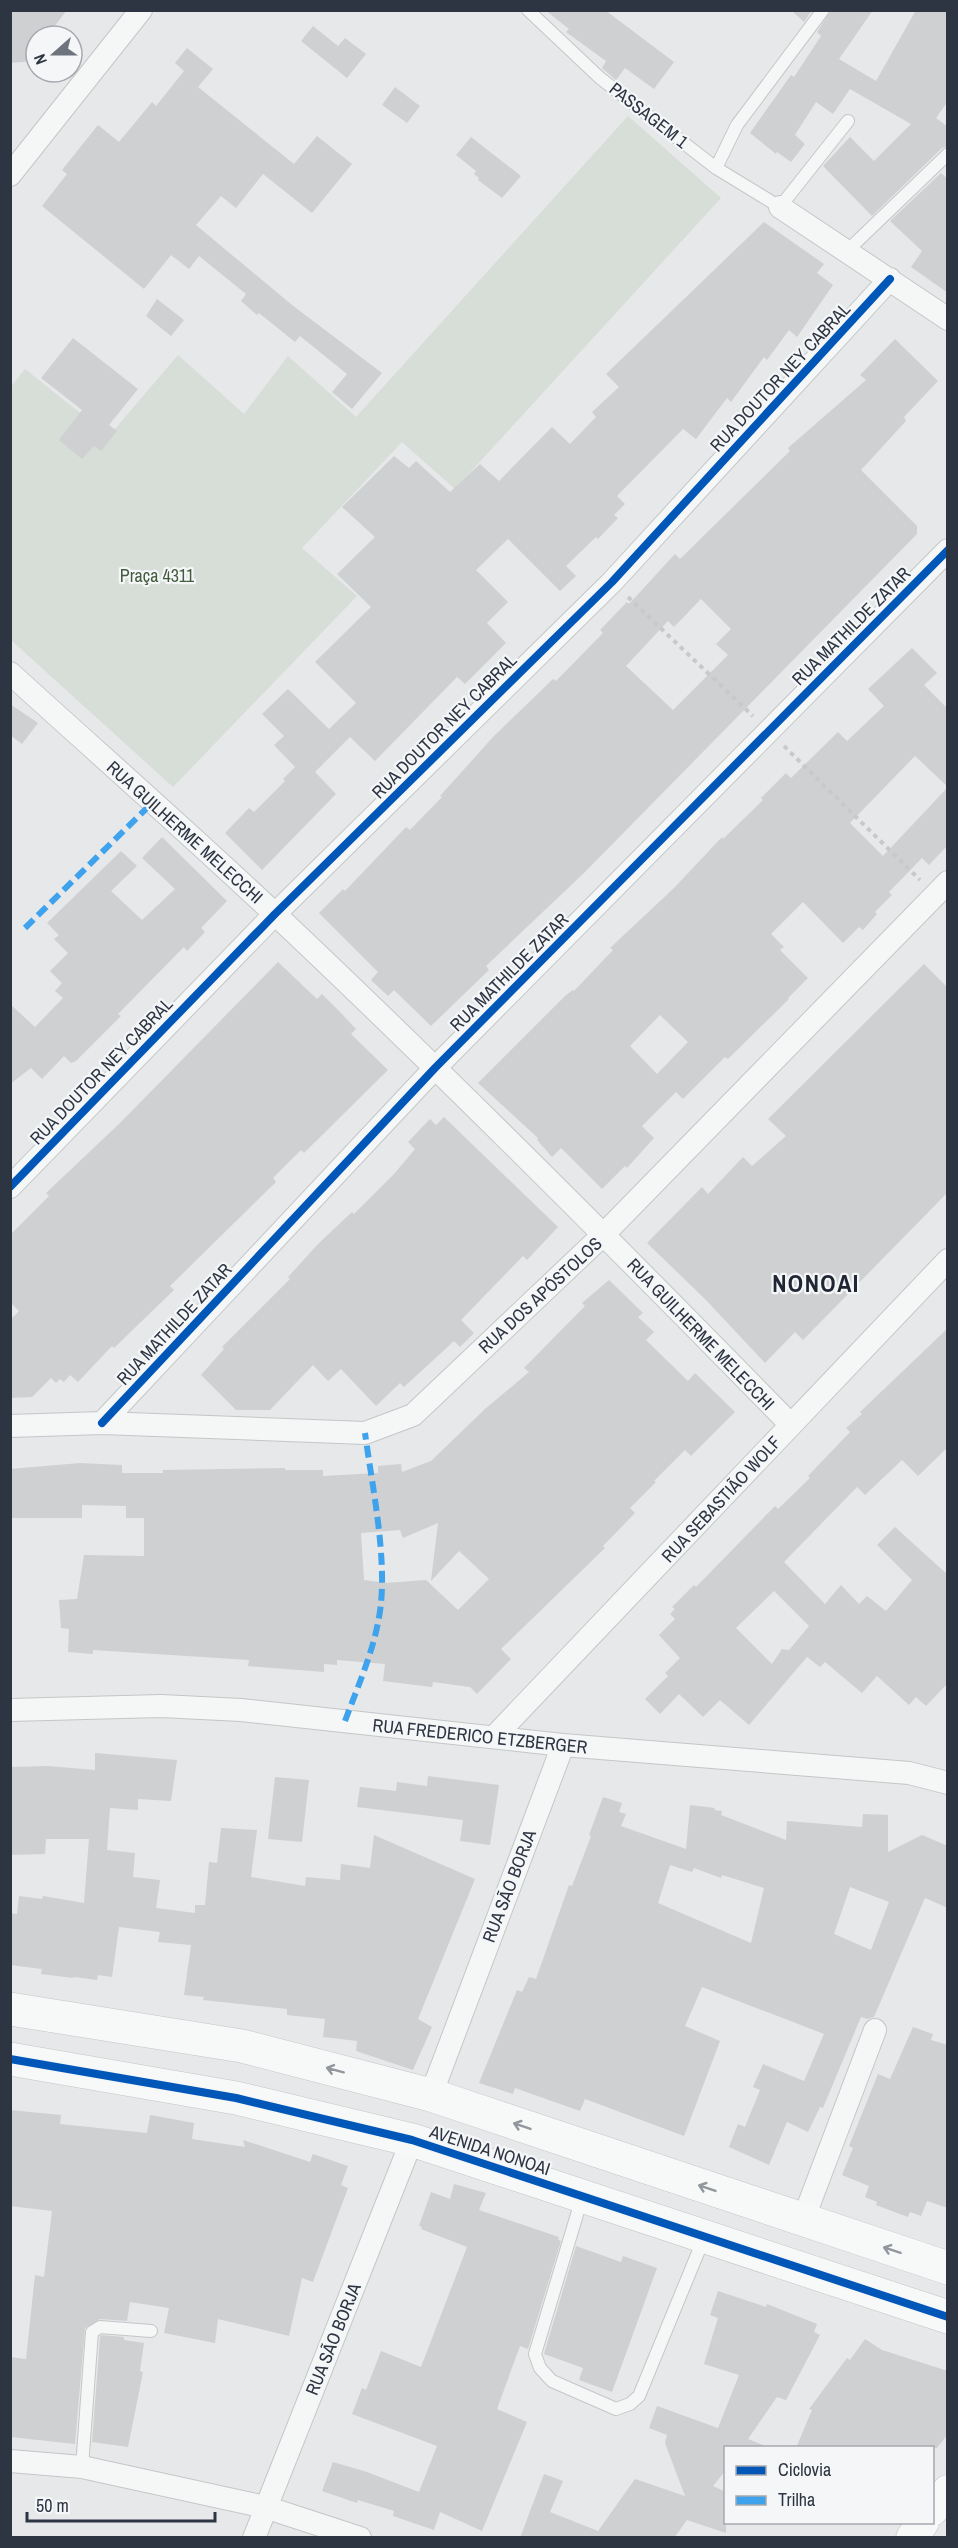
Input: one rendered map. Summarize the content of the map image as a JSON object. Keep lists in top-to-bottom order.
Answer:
{
  "streets": {
    "main road": ["AVENIDA NONOAI"],
    "street": [
      "RUA DOUTOR NEY CABRAL",
      "RUA MATHILDE ZATAR",
      "RUA GUILHERME MELECCHI",
      "RUA DOS APÓSTOLOS",
      "RUA SEBASTIÃO WOLF",
      "RUA FREDERICO ETZBERGER",
      "RUA SÃO BORJA"
    ],
    "lane": ["PASSAGEM 1"]
  },
  "crossings": [
    ["RUA DOUTOR NEY CABRAL", "RUA GUILHERME MELECCHI"],
    ["RUA MATHILDE ZATAR", "RUA GUILHERME MELECCHI"],
    ["RUA MATHILDE ZATAR", "RUA DOS APÓSTOLOS"],
    ["RUA GUILHERME MELECCHI", "RUA DOS APÓSTOLOS"],
    ["RUA GUILHERME MELECCHI", "RUA SEBASTIÃO WOLF"],
    ["RUA SEBASTIÃO WOLF", "RUA FREDERICO ETZBERGER"],
    ["RUA FREDERICO ETZBERGER", "RUA SÃO BORJA"],
    ["RUA SÃO BORJA", "AVENIDA NONOAI"]
  ],
  "districts": ["NONOAI"],
  "parks": ["Praça 4311"],
  "legend": ["Ciclovia", "Trilha"],
  "scale_bar": "50 m",
  "north": "left"
}
